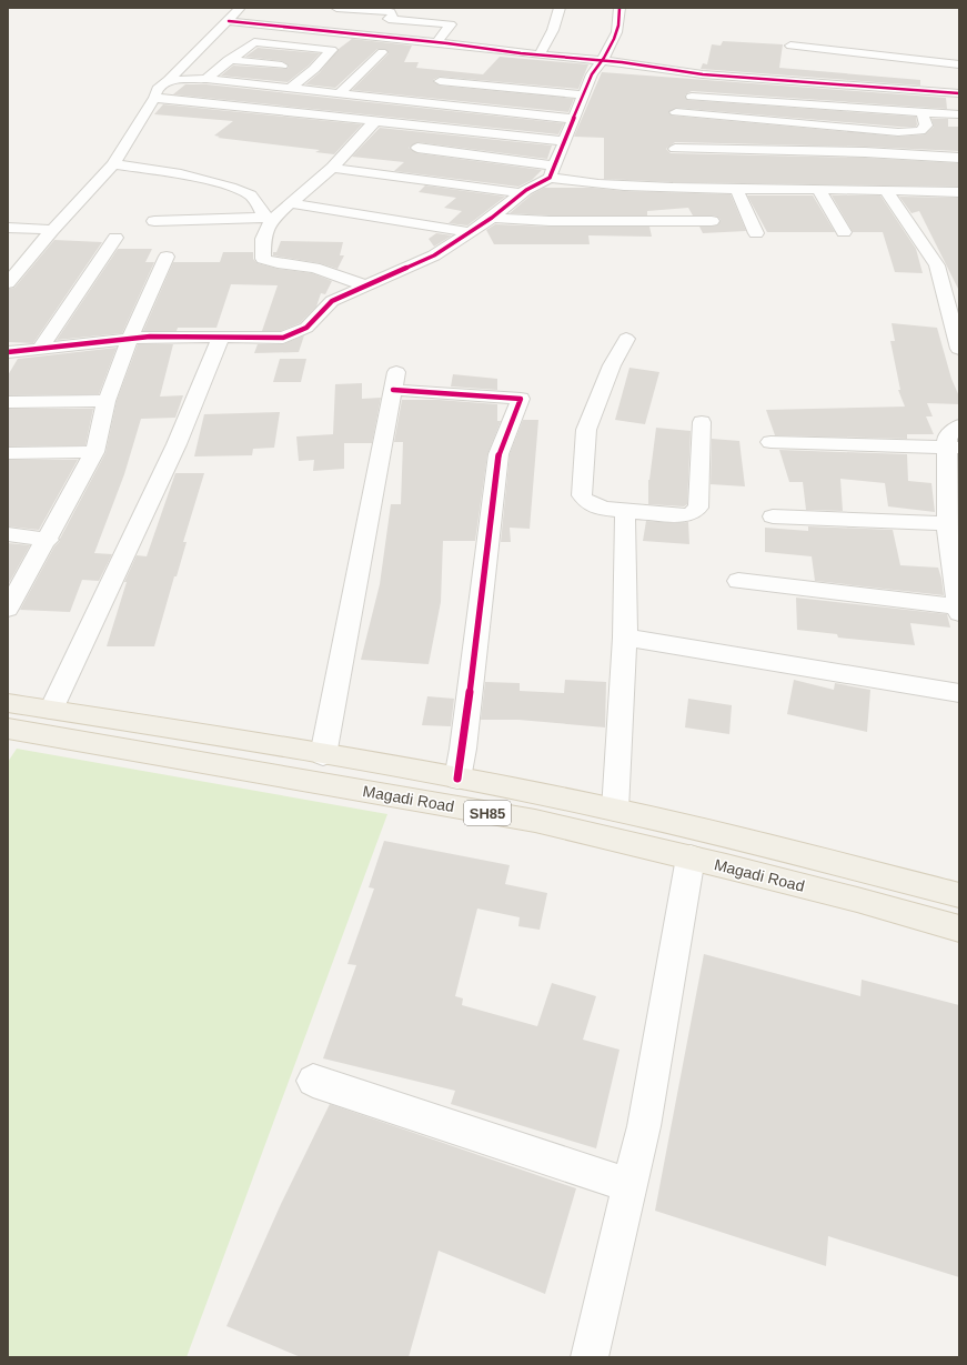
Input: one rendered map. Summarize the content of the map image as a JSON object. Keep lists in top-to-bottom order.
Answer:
{
  "streets": {
    "main road": ["Magadi Road", "SH85"]
  }
}
